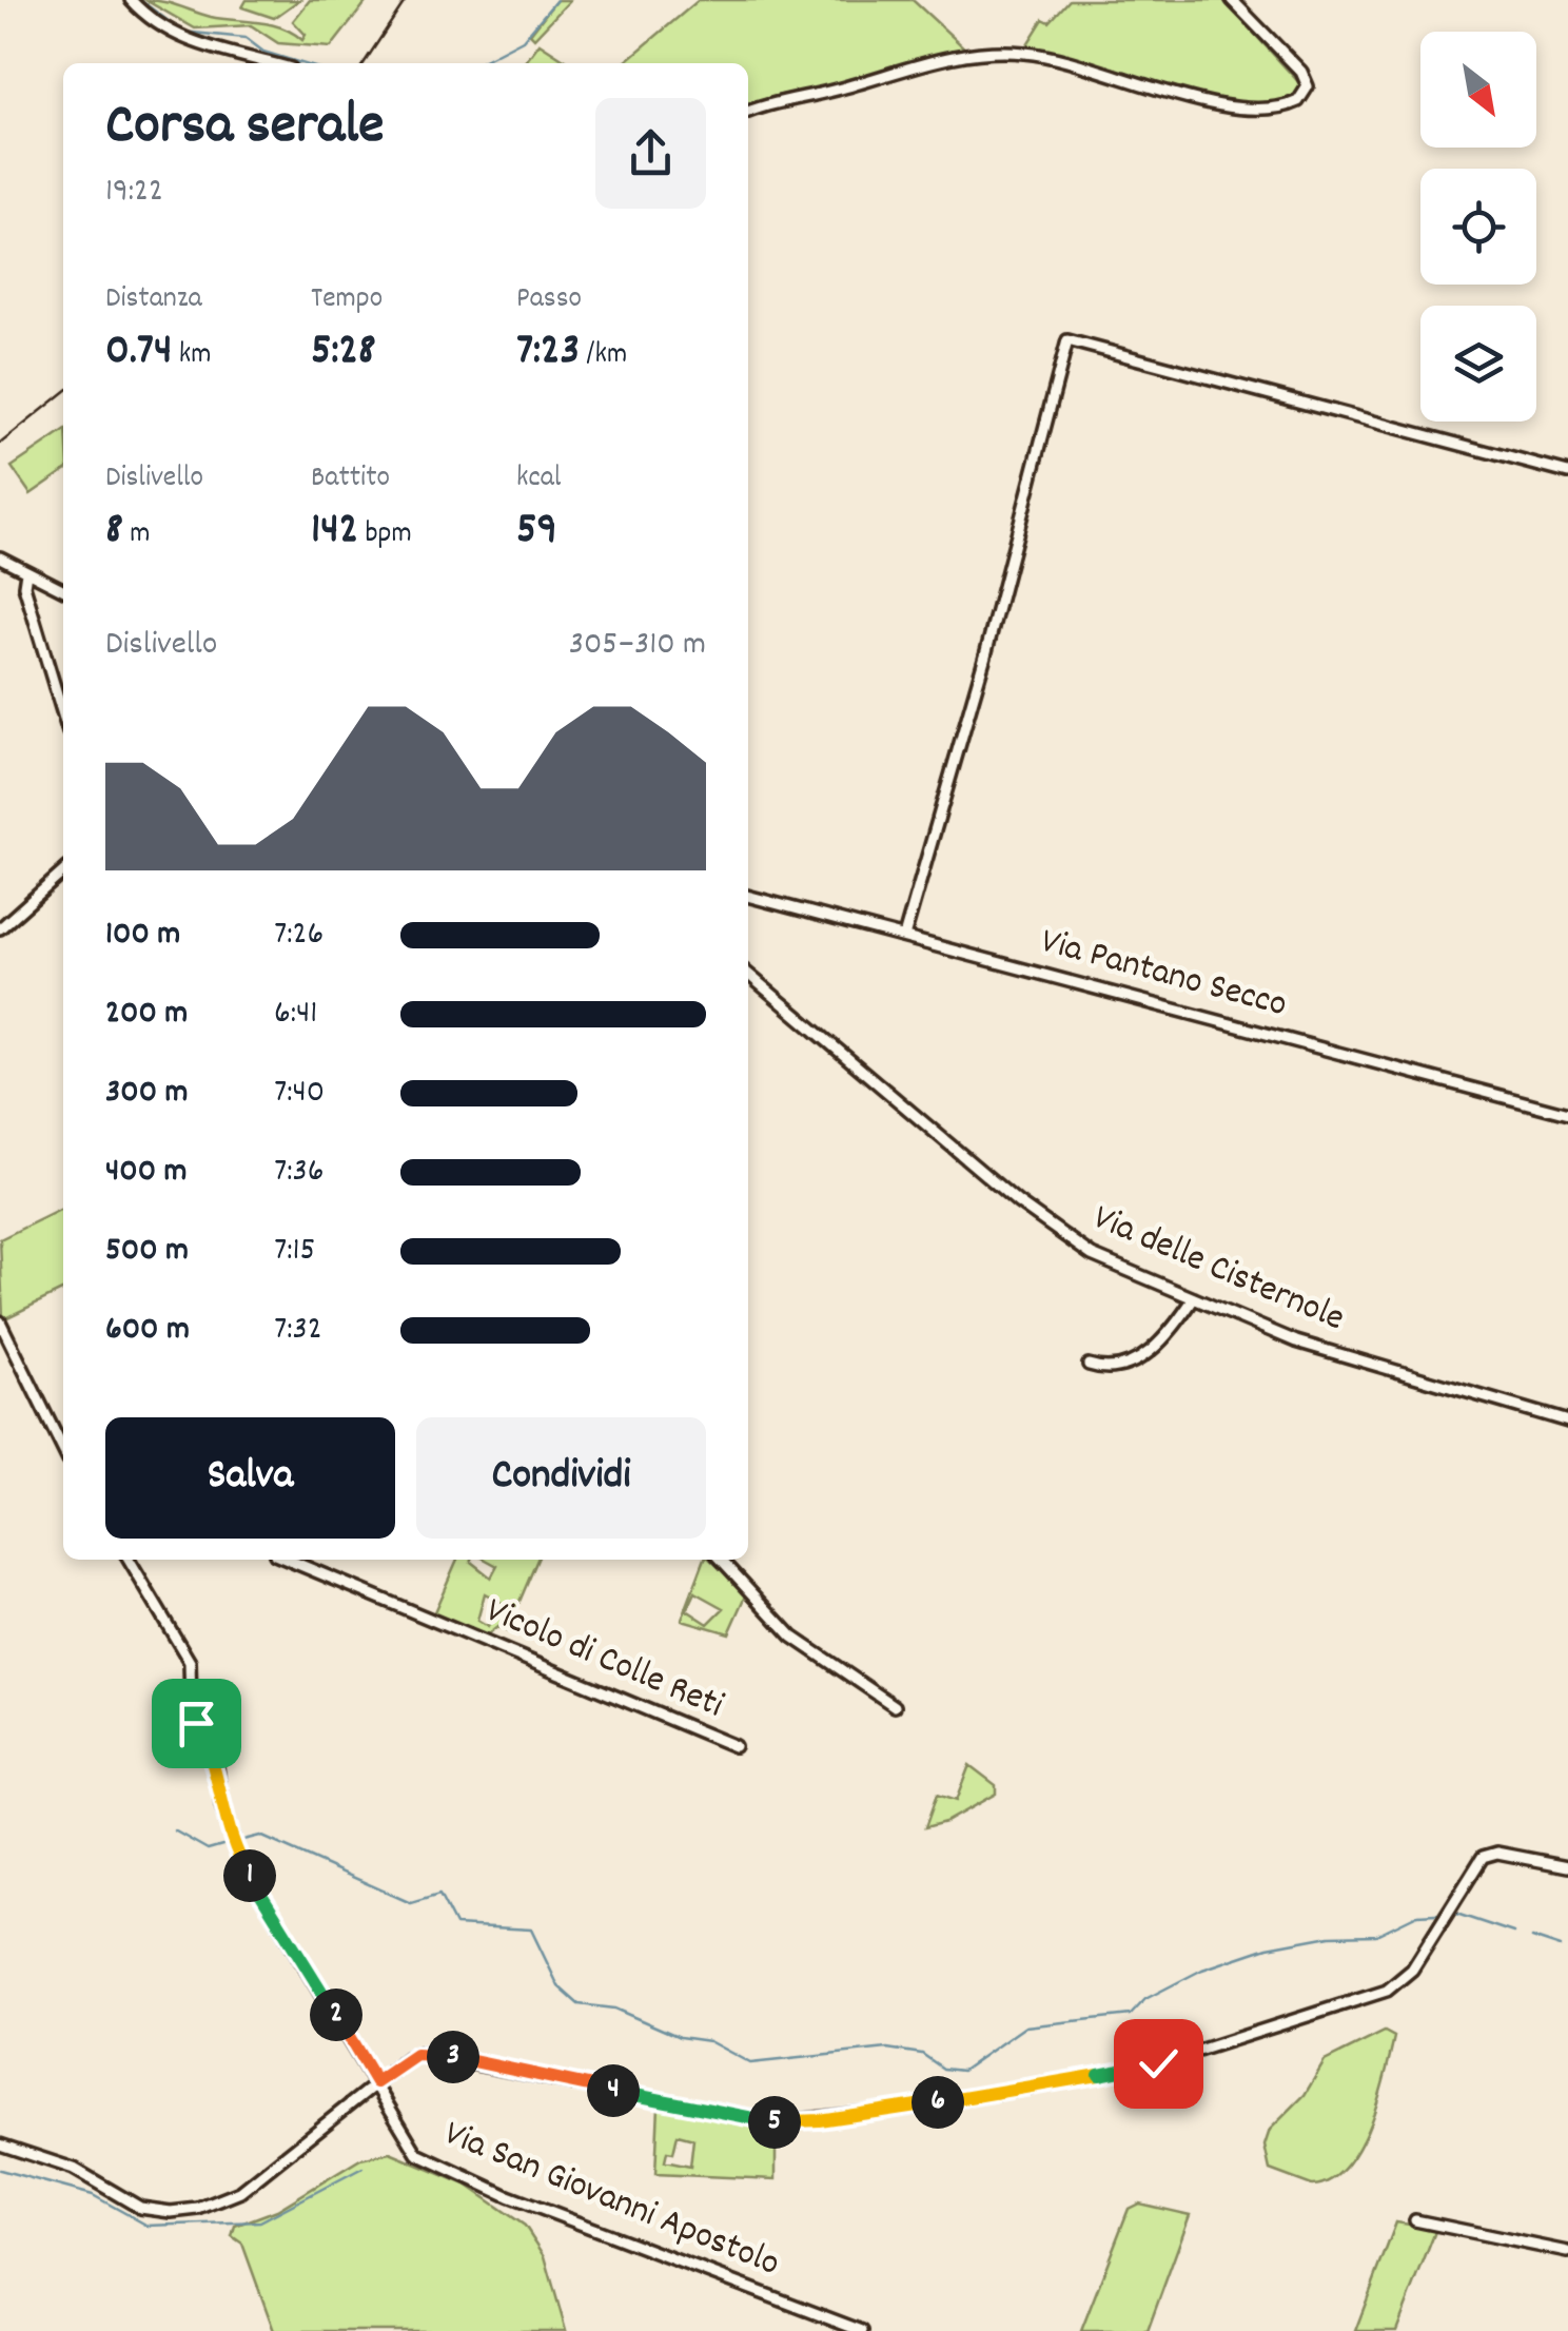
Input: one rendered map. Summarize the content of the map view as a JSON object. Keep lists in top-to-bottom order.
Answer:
{
  "streets": {
    "street": [
      "Via Pantano Secco",
      "Via delle Cisternole",
      "Vicolo di Colle Reti",
      "Via San Giovanni Apostolo"
    ]
  },
  "north": "bottom right",
  "page": {
    "heading": ["Corsa serale", "19:22"],
    "stats": [
      ["Distanza", "0.74 km"],
      ["Tempo", "5:28"],
      ["Passo", "7:23 /km"],
      ["Dislivello", "8 m"],
      ["Battito", "142 bpm"],
      ["kcal", "59"]
    ],
    "chart": ["Dislivello", "305–310 m"],
    "list": [
      {
        "name": "100 m",
        "note": "7:26"
      },
      {
        "name": "200 m",
        "note": "6:41"
      },
      {
        "name": "300 m",
        "note": "7:40"
      },
      {
        "name": "400 m",
        "note": "7:36"
      },
      {
        "name": "500 m",
        "note": "7:15"
      },
      {
        "name": "600 m",
        "note": "7:32"
      }
    ],
    "buttons": ["Salva", "Condividi"],
    "pins": [
      "1",
      "2",
      "3",
      "4",
      "6",
      "5"
    ]
  }
}
